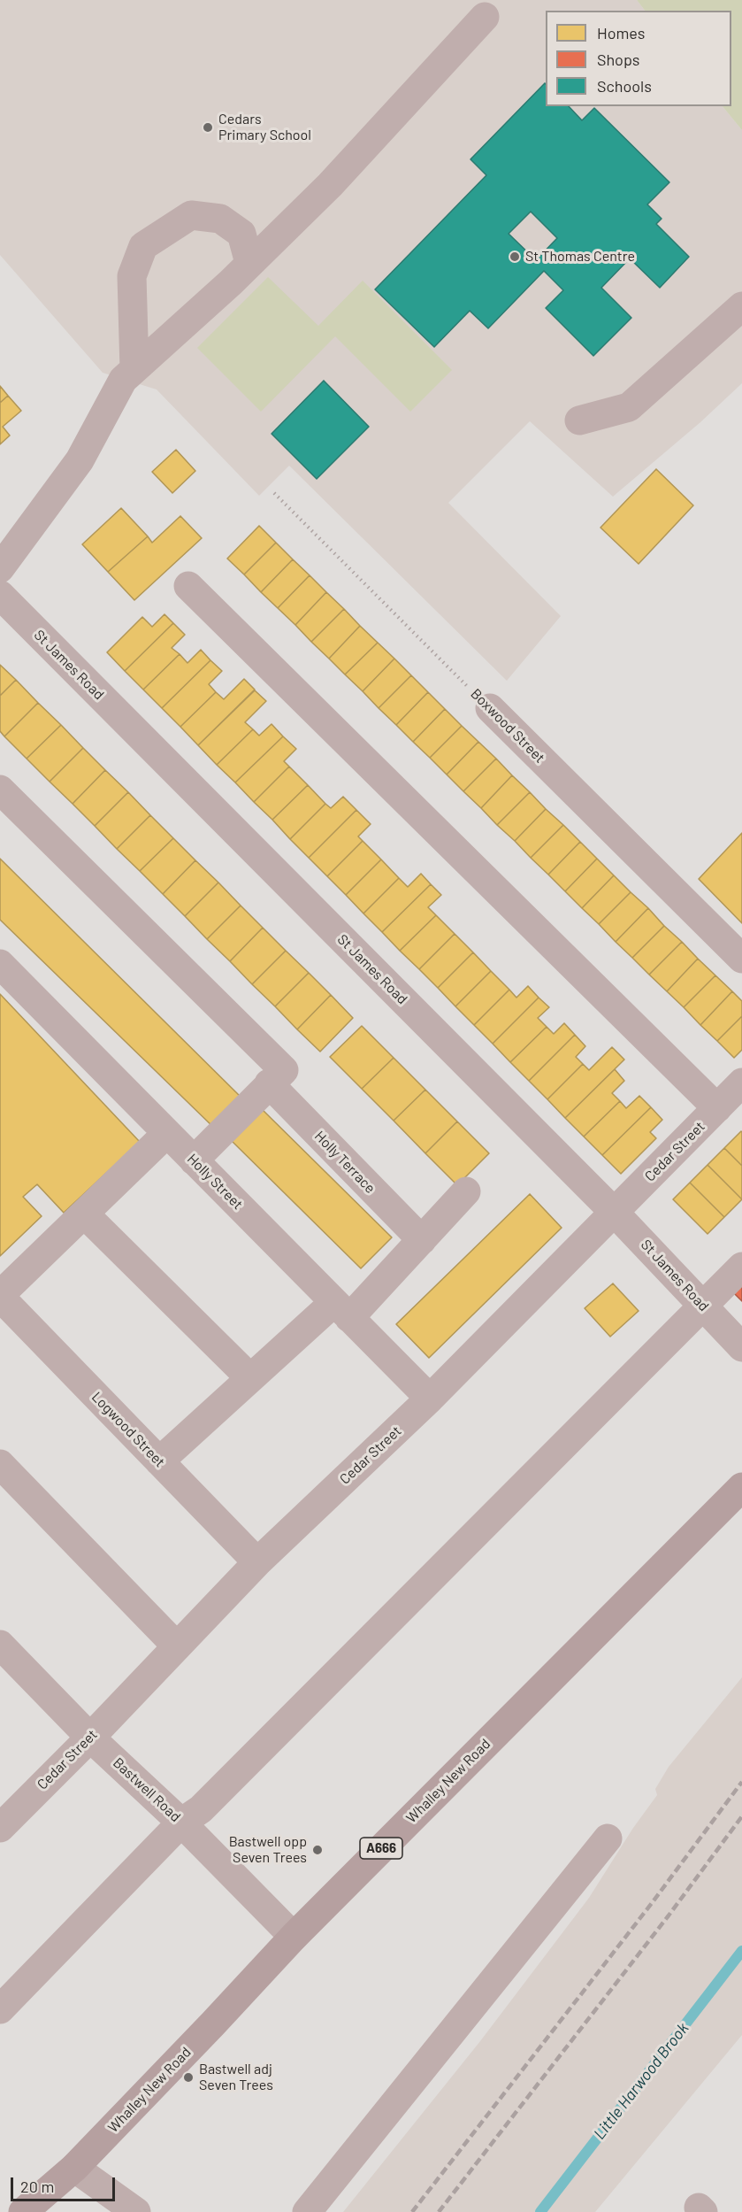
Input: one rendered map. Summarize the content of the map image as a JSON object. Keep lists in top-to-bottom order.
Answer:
{
  "streets": {
    "highway": ["Whalley New Road", "A666"],
    "street": [
      "St James Road",
      "Boxwood Street",
      "Cedar Street",
      "Holly Terrace",
      "Holly Street",
      "Logwood Street",
      "Bastwell Road"
    ]
  },
  "crossings": [
    ["St James Road", "Cedar Street"],
    ["Cedar Street", "Holly Street"],
    ["Cedar Street", "Logwood Street"],
    ["Cedar Street", "Bastwell Road"],
    ["Whalley New Road", "Bastwell Road"]
  ],
  "water": ["Little Harwood Brook"],
  "places": [
    "Cedars Primary School",
    "St Thomas Centre",
    "Bastwell opp Seven Trees",
    "Bastwell adj Seven Trees"
  ],
  "legend": ["Homes", "Shops", "Schools"],
  "scale_bar": "20 m"
}
